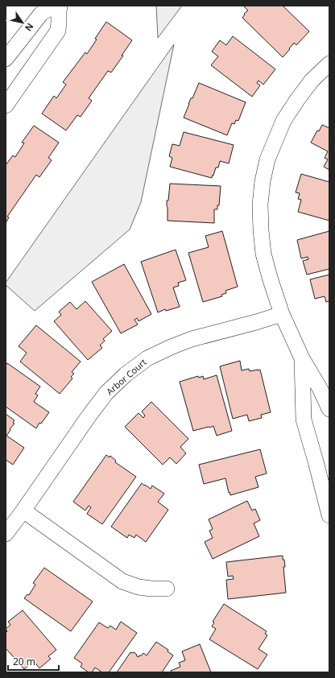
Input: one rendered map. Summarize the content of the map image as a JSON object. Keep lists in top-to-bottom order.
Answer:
{
  "streets": {
    "street": ["Arbor Court"]
  },
  "scale_bar": "20 m",
  "north": "bottom right"
}
